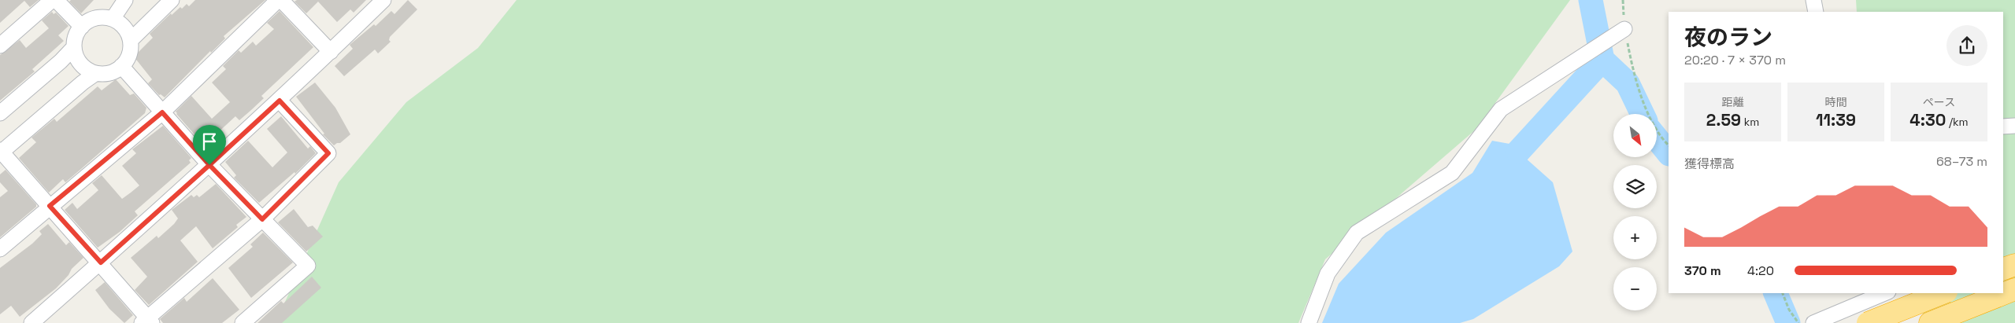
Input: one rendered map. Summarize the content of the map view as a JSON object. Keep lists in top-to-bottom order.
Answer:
{
  "north": "bottom right",
  "page": {
    "heading": ["夜のラン", "20:20 · 7 × 370 m"],
    "stats": [
      ["距離", "2.59 km"],
      ["時間", "11:39"],
      ["ペース", "4:30 /km"]
    ],
    "map_buttons": ["+", "−"],
    "chart": ["獲得標高", "68–73 m"],
    "list": [
      {
        "name": "370 m",
        "note": "4:20"
      }
    ]
  }
}
